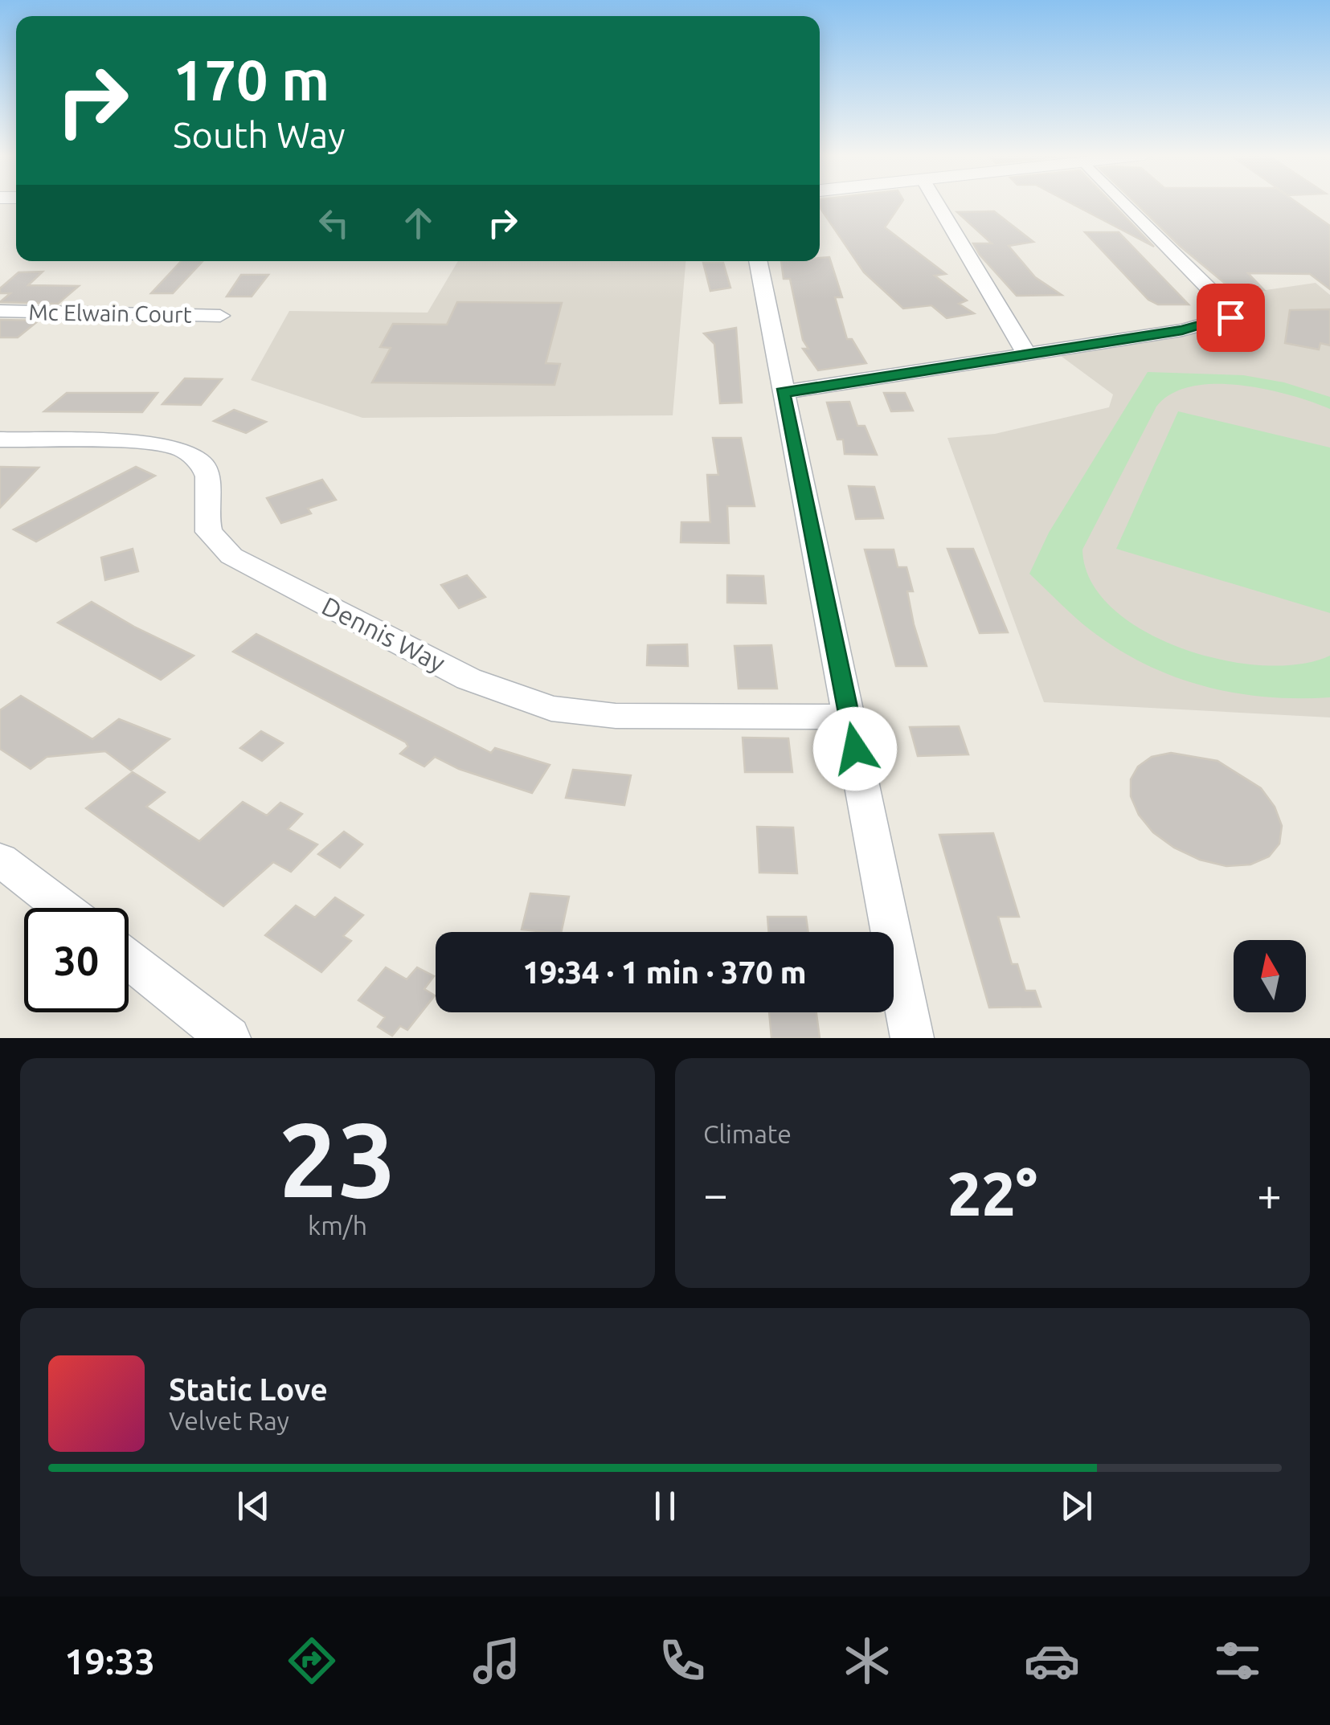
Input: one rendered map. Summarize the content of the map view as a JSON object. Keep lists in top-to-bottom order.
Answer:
{
  "streets": {
    "street": ["Mc Elwain Court", "Dennis Way"]
  },
  "north": "top",
  "page": {
    "turn": ["170 m", "South Way"],
    "limit": "30",
    "trip": "19:34 · 1 min · 370 m",
    "tile": [
      ["23", "km/h"],
      "Climate"
    ],
    "heat": ["−", "22°", "+"],
    "song": ["Static Love", "Velvet Ray"],
    "tabs": "19:33"
  }
}
